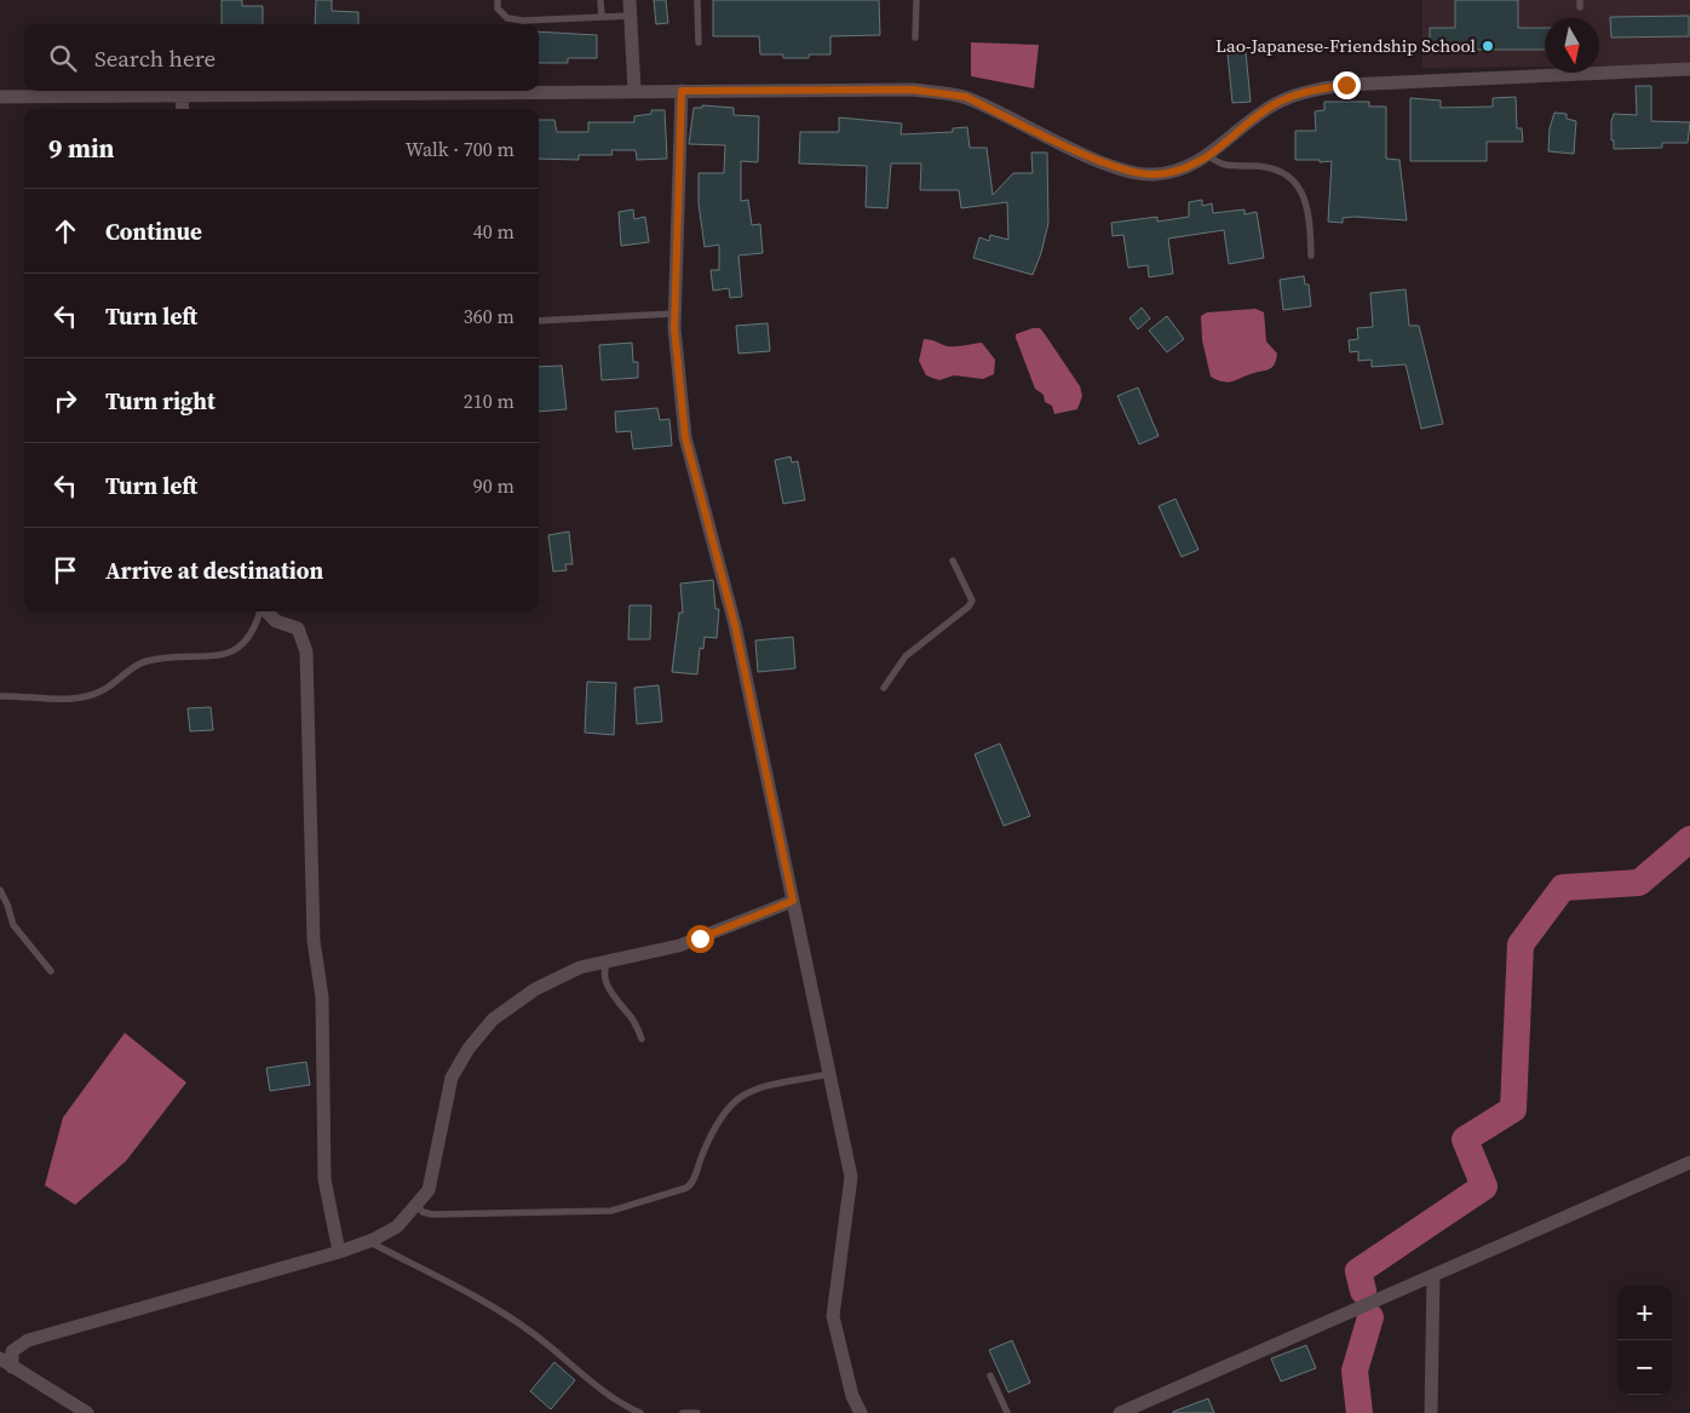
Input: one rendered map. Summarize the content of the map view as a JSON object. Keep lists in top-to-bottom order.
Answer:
{
  "places": ["Lao-Japanese-Friendship School"],
  "north": "bottom",
  "page": {
    "search": "Search here",
    "heading": ["9 min", "Walk · 700 m"],
    "list": [
      ["Continue", "40 m"],
      ["Turn left", "360 m"],
      ["Turn right", "210 m"],
      ["Turn left", "90 m"],
      "Arrive at destination"
    ],
    "map_buttons": ["+", "−"]
  }
}
